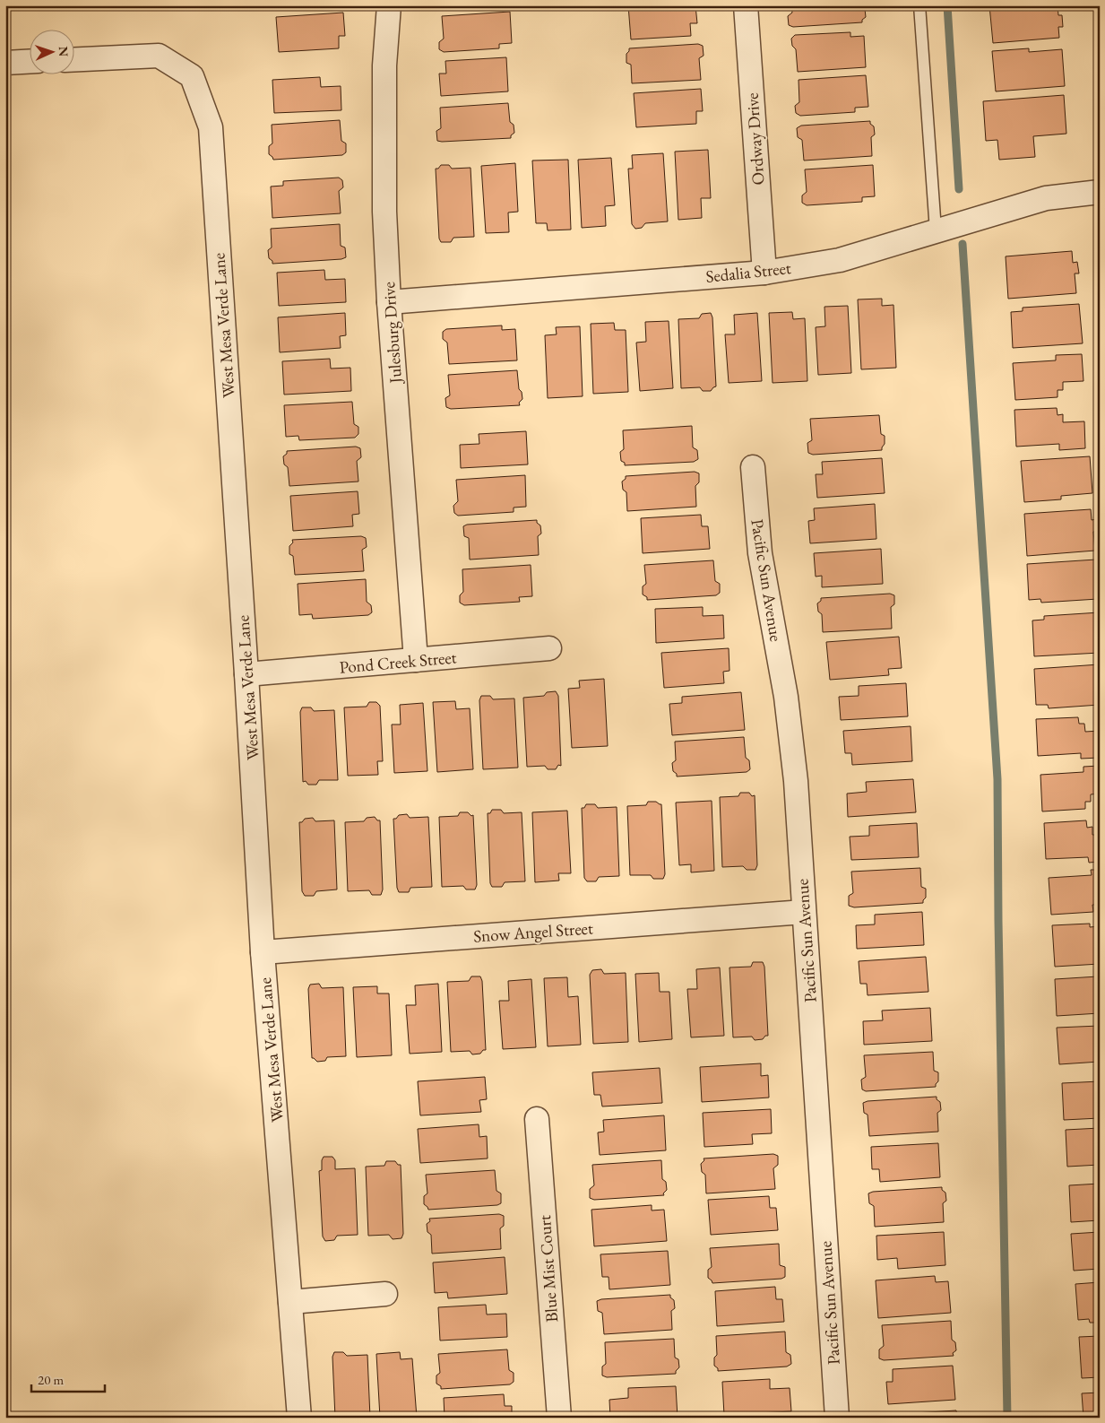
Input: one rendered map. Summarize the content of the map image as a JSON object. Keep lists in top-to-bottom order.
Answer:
{
  "streets": {
    "street": [
      "Ordway Drive",
      "Sedalia Street",
      "West Mesa Verde Lane",
      "Julesburg Drive",
      "Pacific Sun Avenue",
      "Pond Creek Street",
      "Snow Angel Street",
      "Blue Mist Court"
    ]
  },
  "crossings": [
    ["Ordway Drive", "Sedalia Street"],
    ["Sedalia Street", "Julesburg Drive"],
    ["West Mesa Verde Lane", "Pond Creek Street"],
    ["West Mesa Verde Lane", "Snow Angel Street"],
    ["Julesburg Drive", "Pond Creek Street"],
    ["Pacific Sun Avenue", "Snow Angel Street"]
  ],
  "scale_bar": "20 m",
  "north": "right"
}
